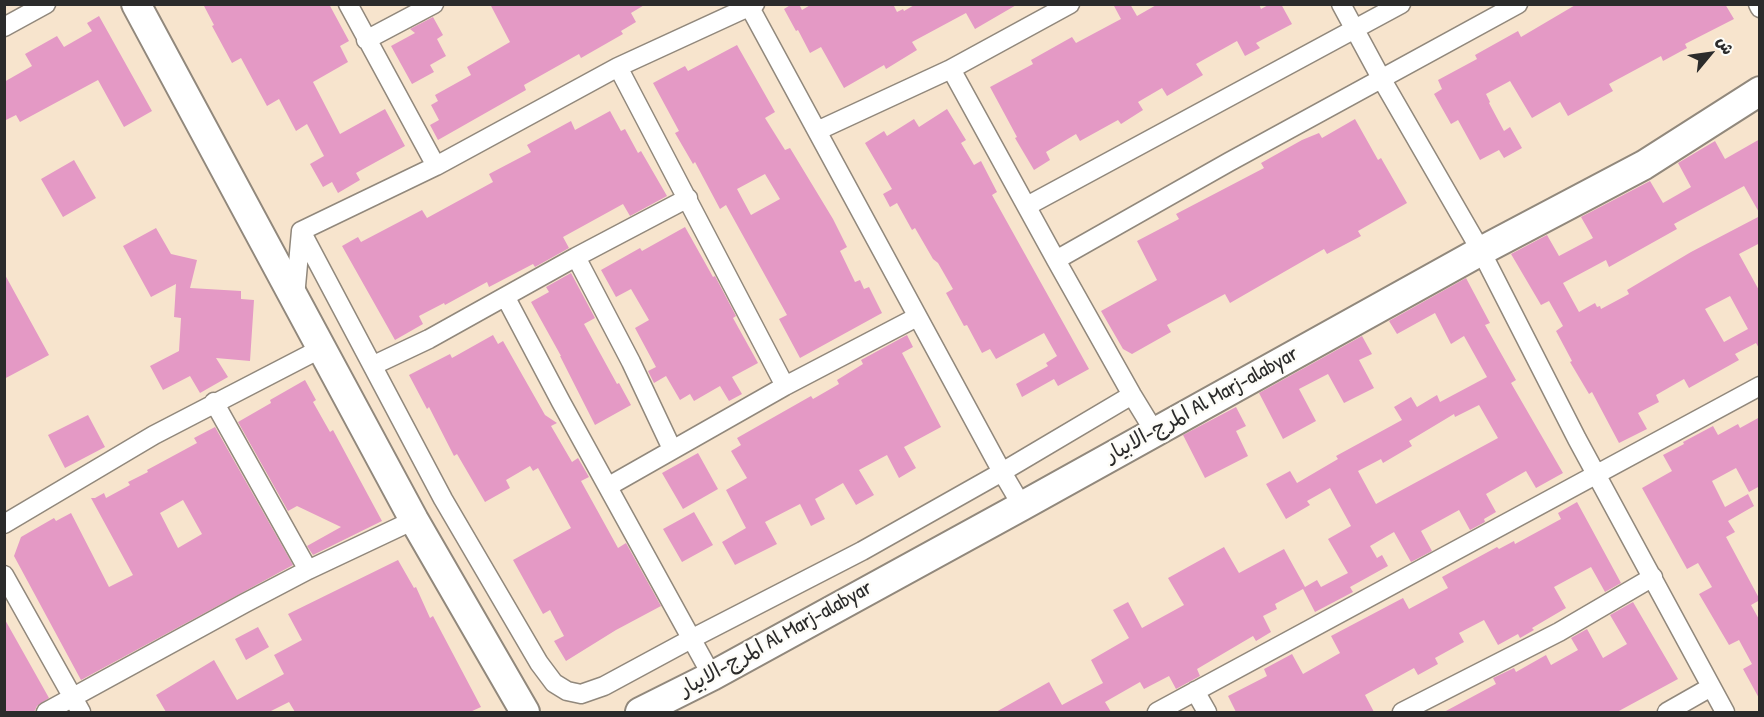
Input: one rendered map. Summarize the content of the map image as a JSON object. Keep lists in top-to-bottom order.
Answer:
{
  "streets": {
    "main road": ["المرج-الابيار Al Marj-alabyar"]
  },
  "north": "top right"
}
